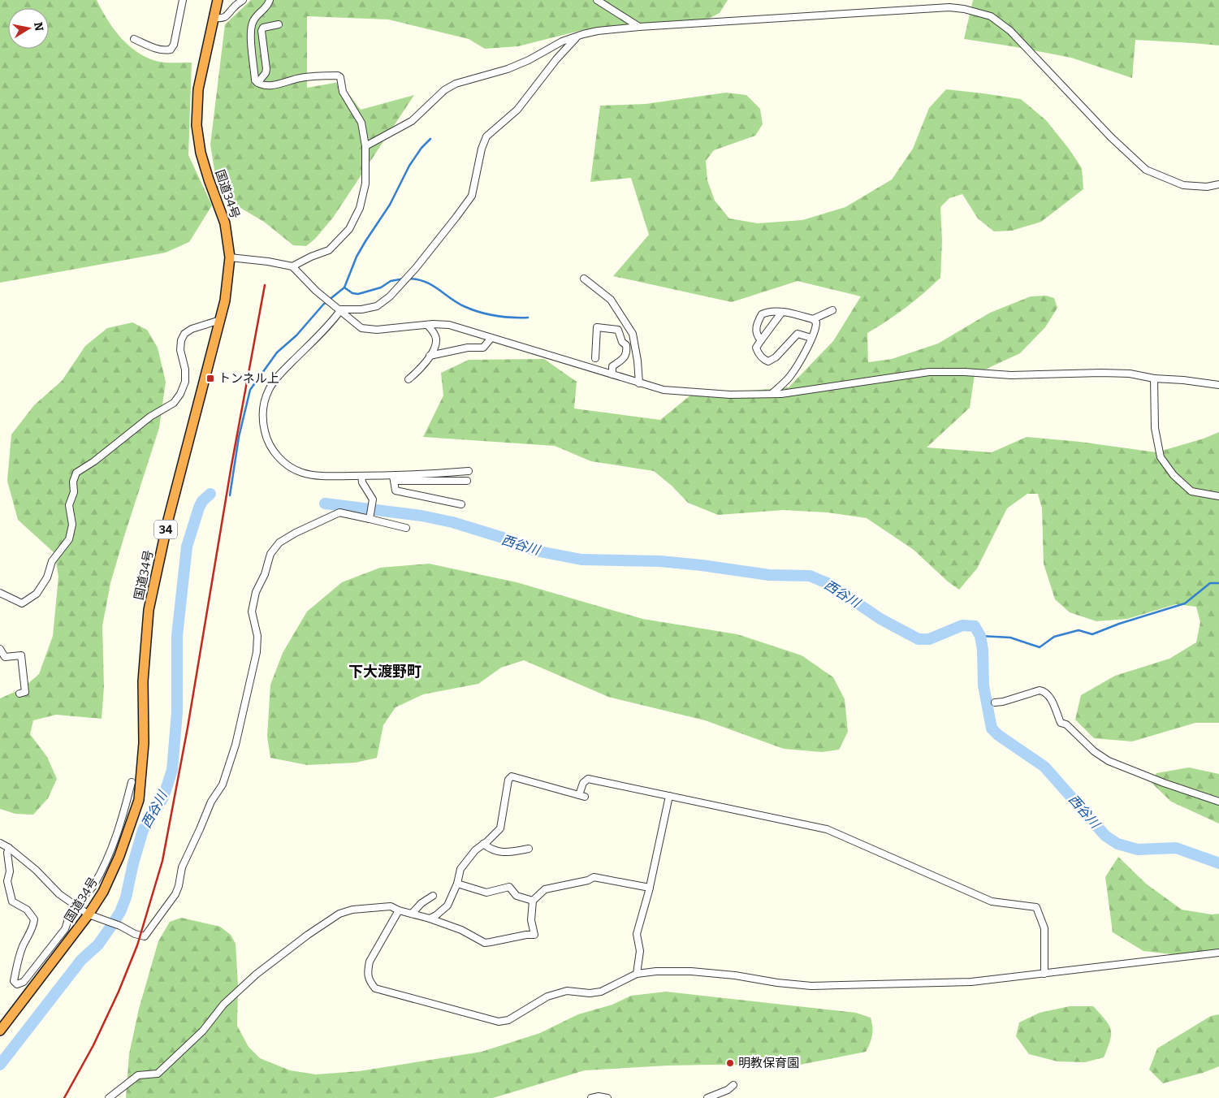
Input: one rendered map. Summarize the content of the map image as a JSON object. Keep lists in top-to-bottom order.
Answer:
{
  "streets": {
    "highway": ["国道34号", "34"]
  },
  "districts": ["下大渡野町"],
  "water": ["西谷川"],
  "places": {
    "transit": ["トンネル上"],
    "other": ["明教保育園"]
  },
  "north": "right"
}
